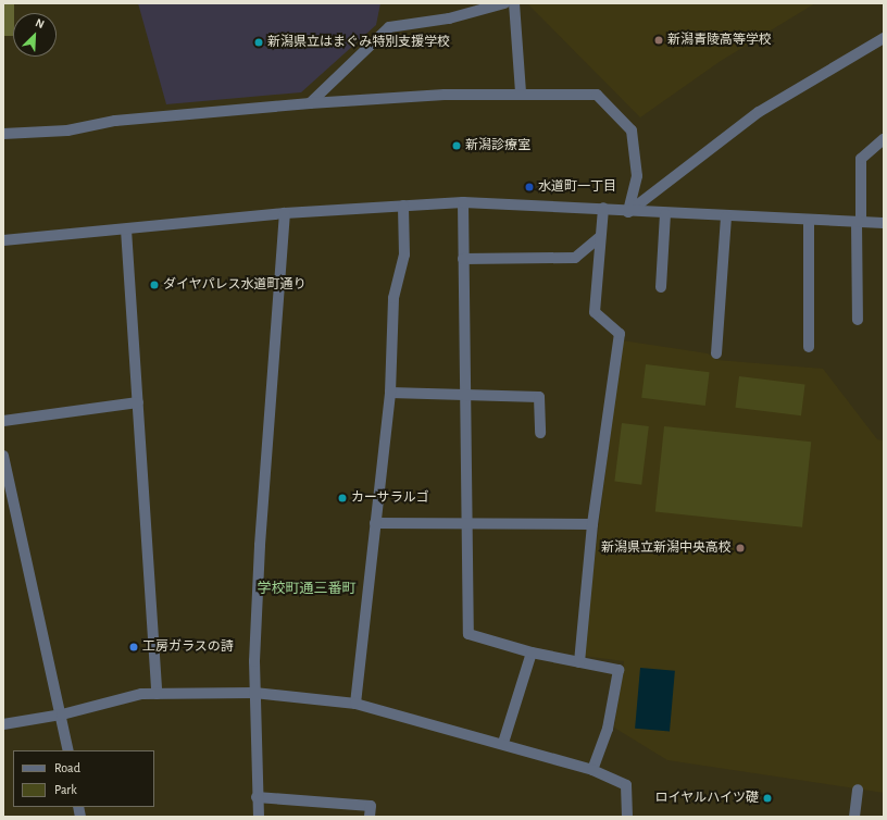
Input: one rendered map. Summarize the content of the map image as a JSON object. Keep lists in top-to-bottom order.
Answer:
{
  "districts": ["学校町通三番町"],
  "places": [
    "新潟青陵高等学校",
    "新潟県立はまぐみ特別支援学校",
    "新潟診療室",
    "水道町一丁目",
    "ダイヤパレス水道町通り",
    "カーサラルゴ",
    "新潟県立新潟中央高校",
    "工房ガラスの詩",
    "ロイヤルハイツ礎"
  ],
  "legend": ["Road", "Park"],
  "north": "top right"
}
